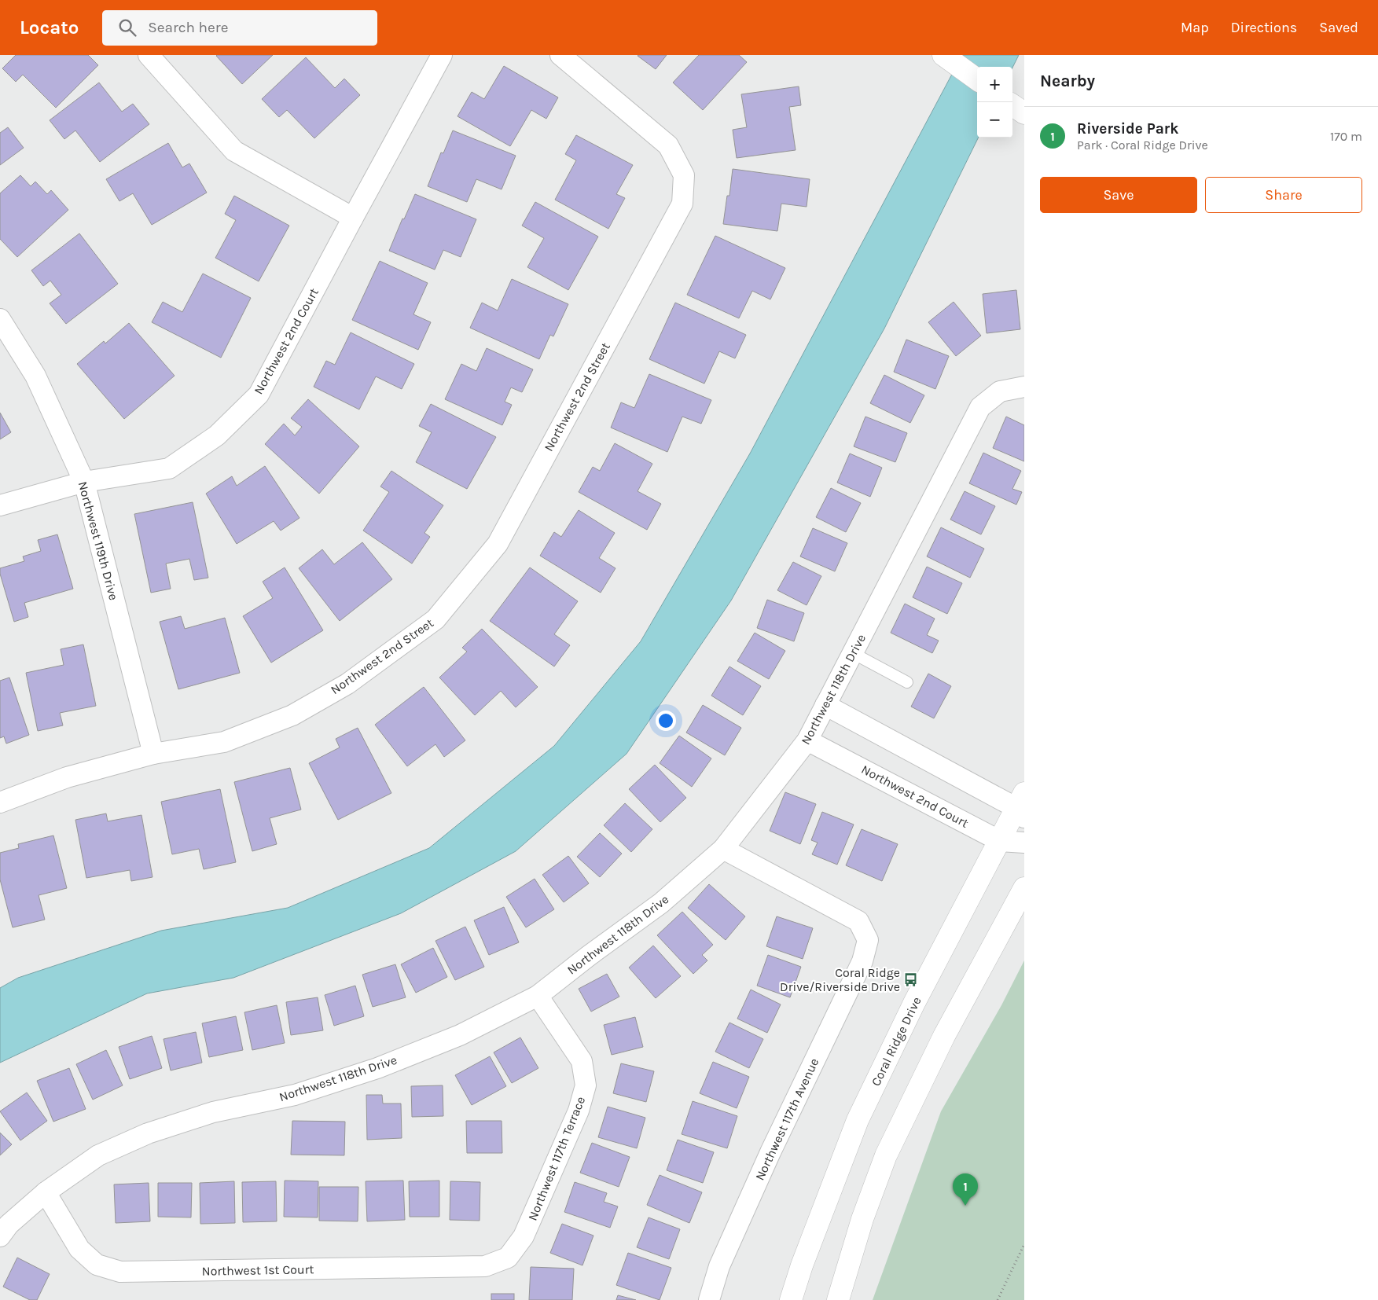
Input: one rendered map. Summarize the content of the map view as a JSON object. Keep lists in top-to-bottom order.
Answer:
{
  "streets": {
    "main road": ["Coral Ridge Drive"],
    "street": [
      "Northwest 2nd Court",
      "Northwest 2nd Street",
      "Northwest 119th Drive",
      "Northwest 118th Drive",
      "Northwest 117th Avenue",
      "Northwest 117th Terrace",
      "Northwest 1st Court"
    ]
  },
  "crossings": [
    ["Northwest 2nd Court", "Northwest 119th Drive"],
    ["Northwest 2nd Court", "Northwest 118th Drive"],
    ["Northwest 2nd Court", "Coral Ridge Drive"],
    ["Northwest 2nd Street", "Northwest 119th Drive"],
    ["Northwest 118th Drive", "Northwest 117th Avenue"],
    ["Northwest 118th Drive", "Northwest 117th Terrace"],
    ["Northwest 118th Drive", "Northwest 1st Court"],
    ["Northwest 117th Terrace", "Northwest 1st Court"]
  ],
  "places": {
    "bus stop": ["Coral Ridge Drive/Riverside Drive"]
  },
  "page": {
    "header": "Locato",
    "search": "Search here",
    "nav": ["Map", "Directions", "Saved"],
    "heading": "Nearby",
    "map_buttons": ["+", "−"],
    "list": [
      {
        "mark": "1",
        "name": "Riverside Park",
        "note": "Park · Coral Ridge Drive",
        "value": "170 m"
      }
    ],
    "buttons": ["Save", "Share"],
    "pins": "1"
  }
}
